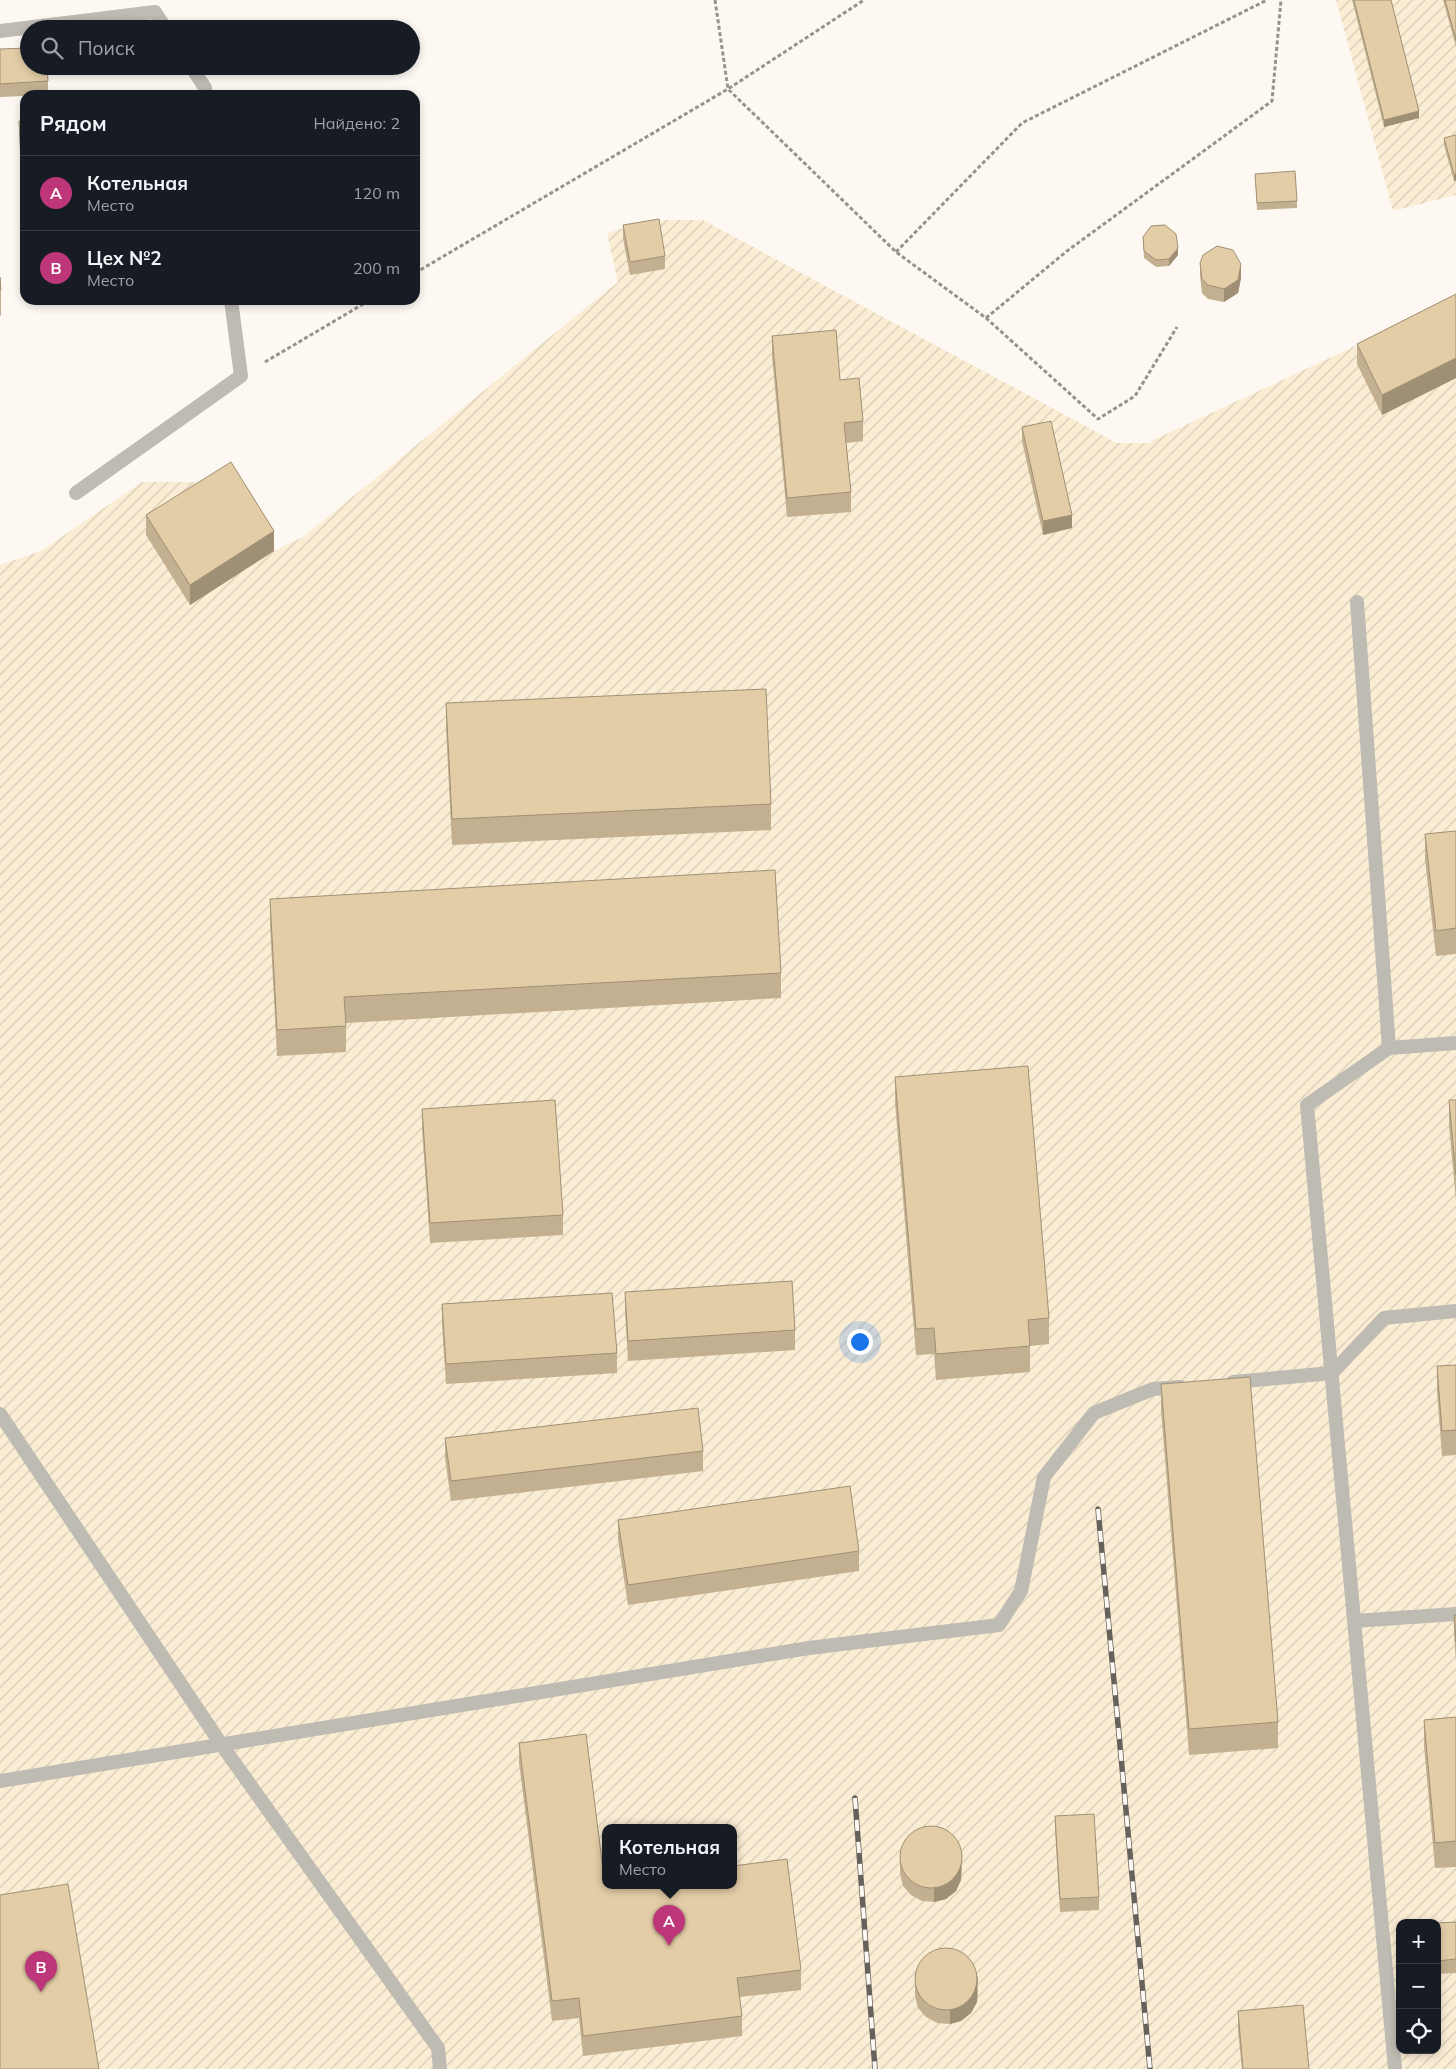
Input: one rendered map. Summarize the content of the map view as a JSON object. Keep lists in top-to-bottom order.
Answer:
{
  "page": {
    "search": "Поиск",
    "heading": ["Рядом", "Найдено: 2"],
    "list": [
      {
        "mark": "A",
        "name": "Котельная",
        "note": "Место",
        "value": "120 m"
      },
      {
        "mark": "B",
        "name": "Цех №2",
        "note": "Место",
        "value": "200 m"
      }
    ],
    "popup": ["Котельная", "Место"],
    "pins": ["A", "B"],
    "map_buttons": ["+", "−"]
  }
}
